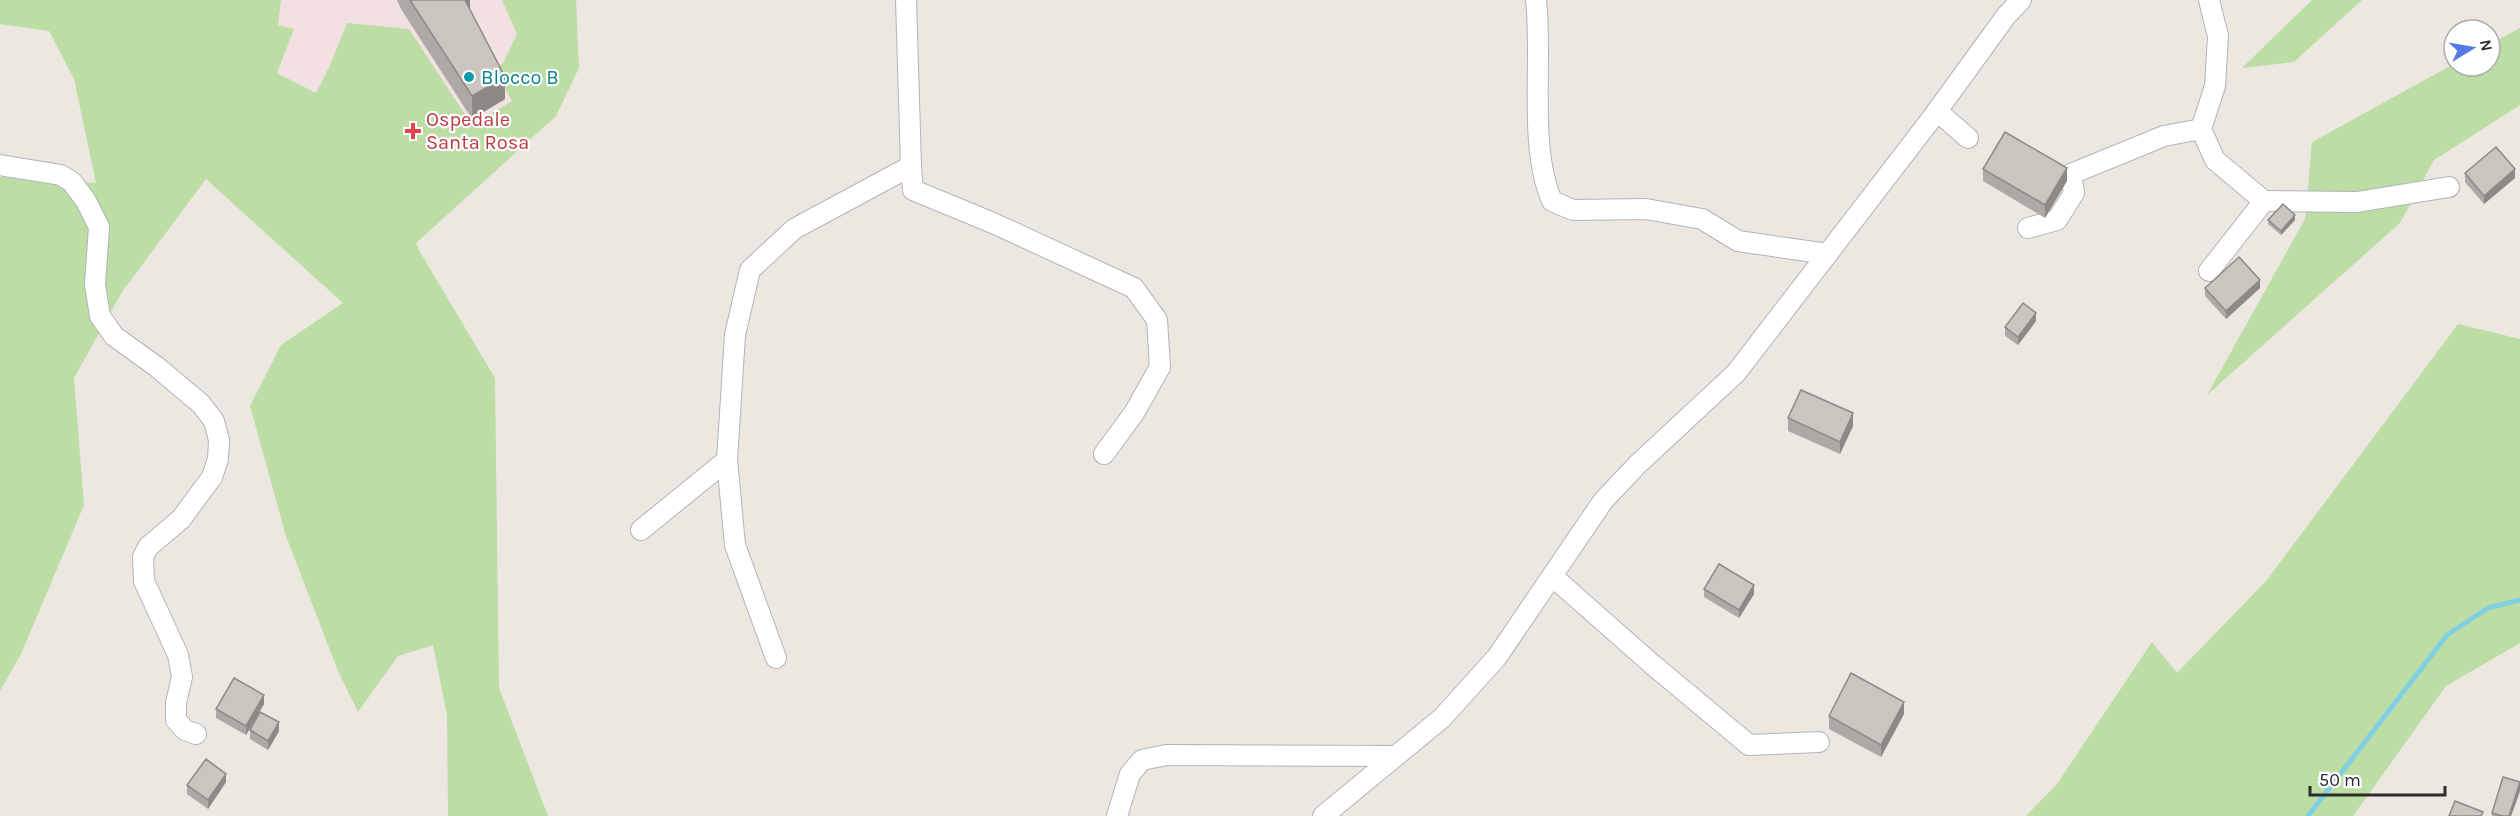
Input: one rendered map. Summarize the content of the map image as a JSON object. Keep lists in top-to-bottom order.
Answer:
{
  "places": {
    "other": ["Blocco B"],
    "health": ["Ospedale Santa Rosa"]
  },
  "scale_bar": "50 m",
  "north": "right"
}
